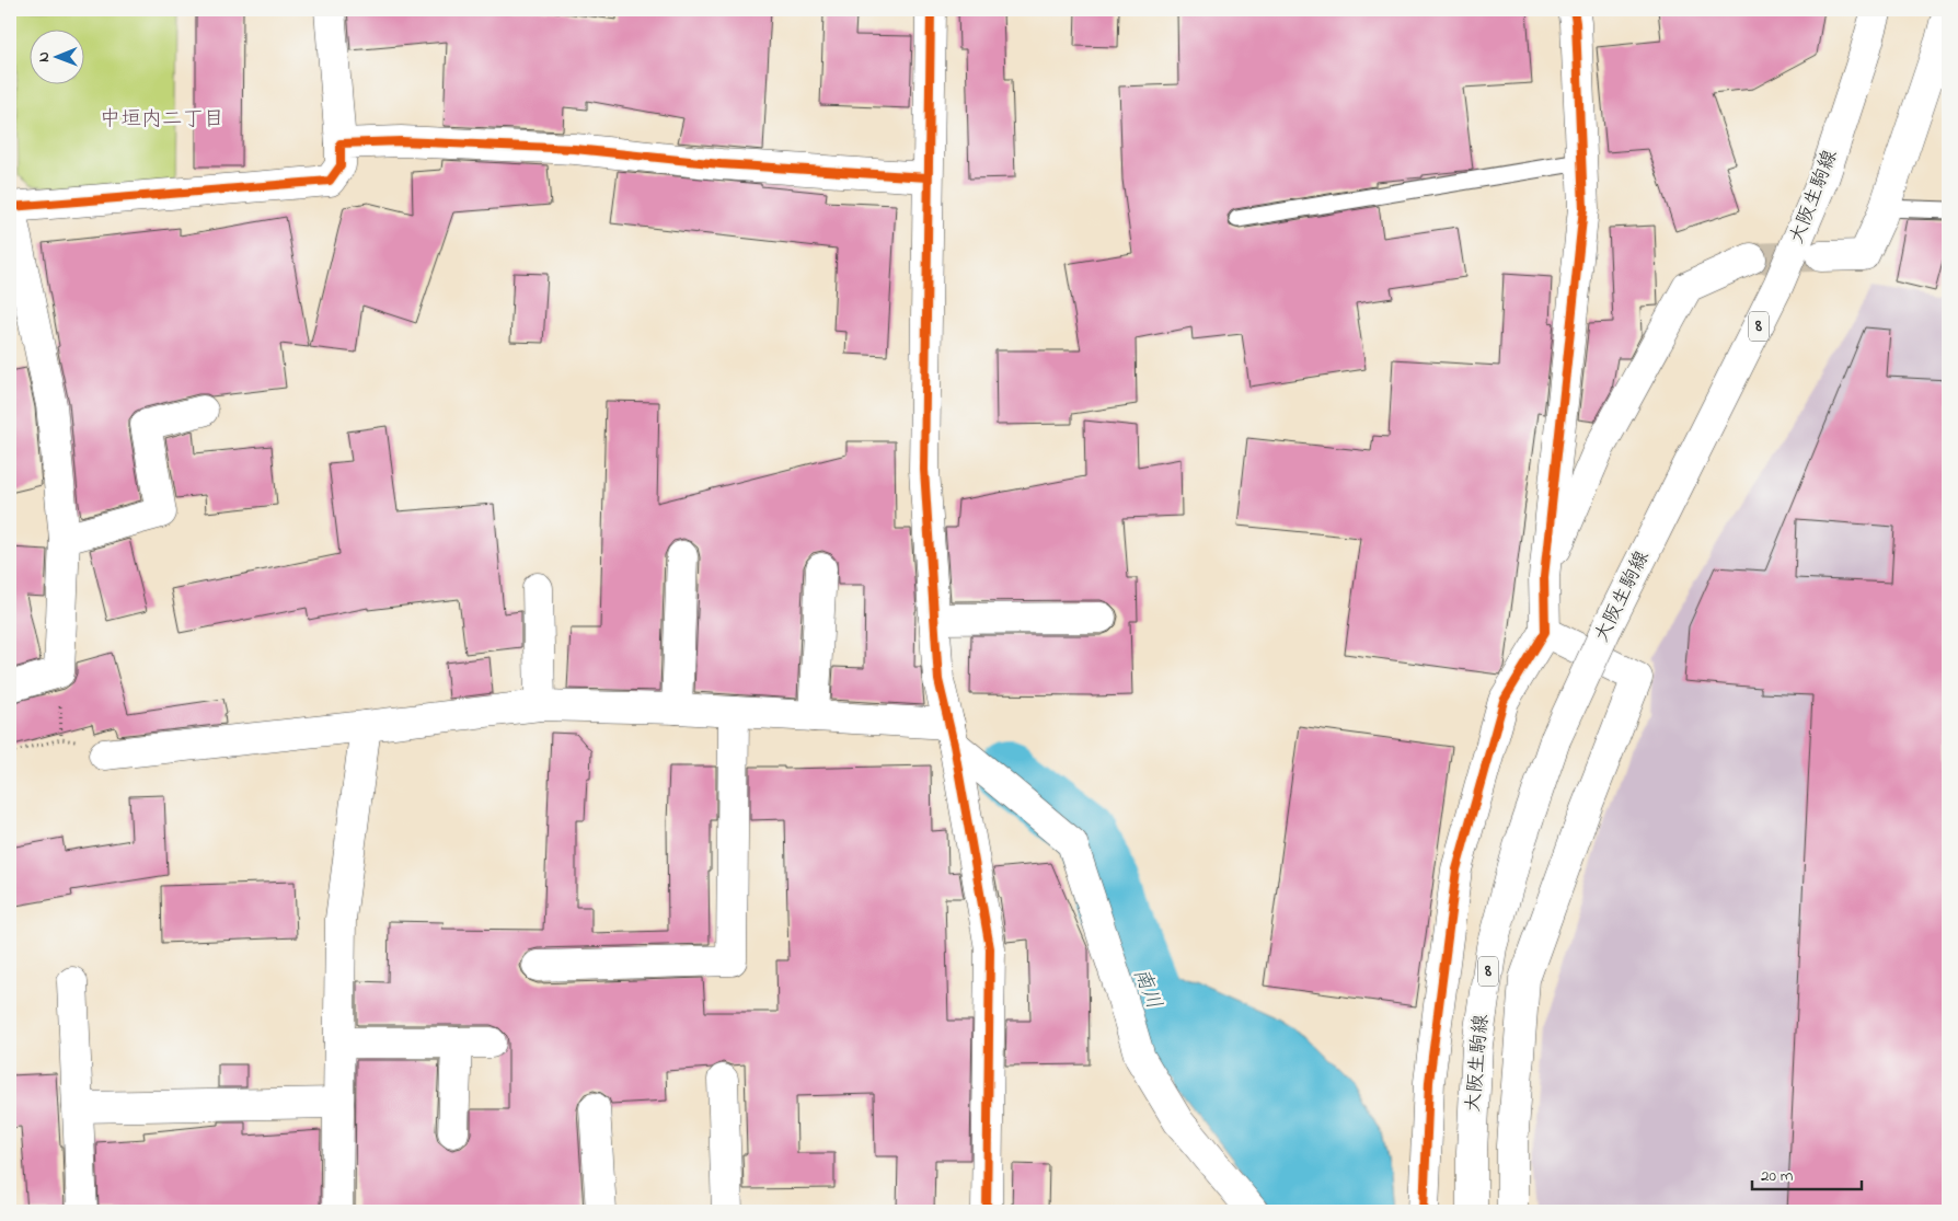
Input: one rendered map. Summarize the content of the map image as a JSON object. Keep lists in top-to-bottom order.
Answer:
{
  "streets": {
    "street": ["大阪生駒線", "8"]
  },
  "districts": ["中垣内二丁目"],
  "water": ["南川"],
  "scale_bar": "20 m",
  "north": "left"
}
